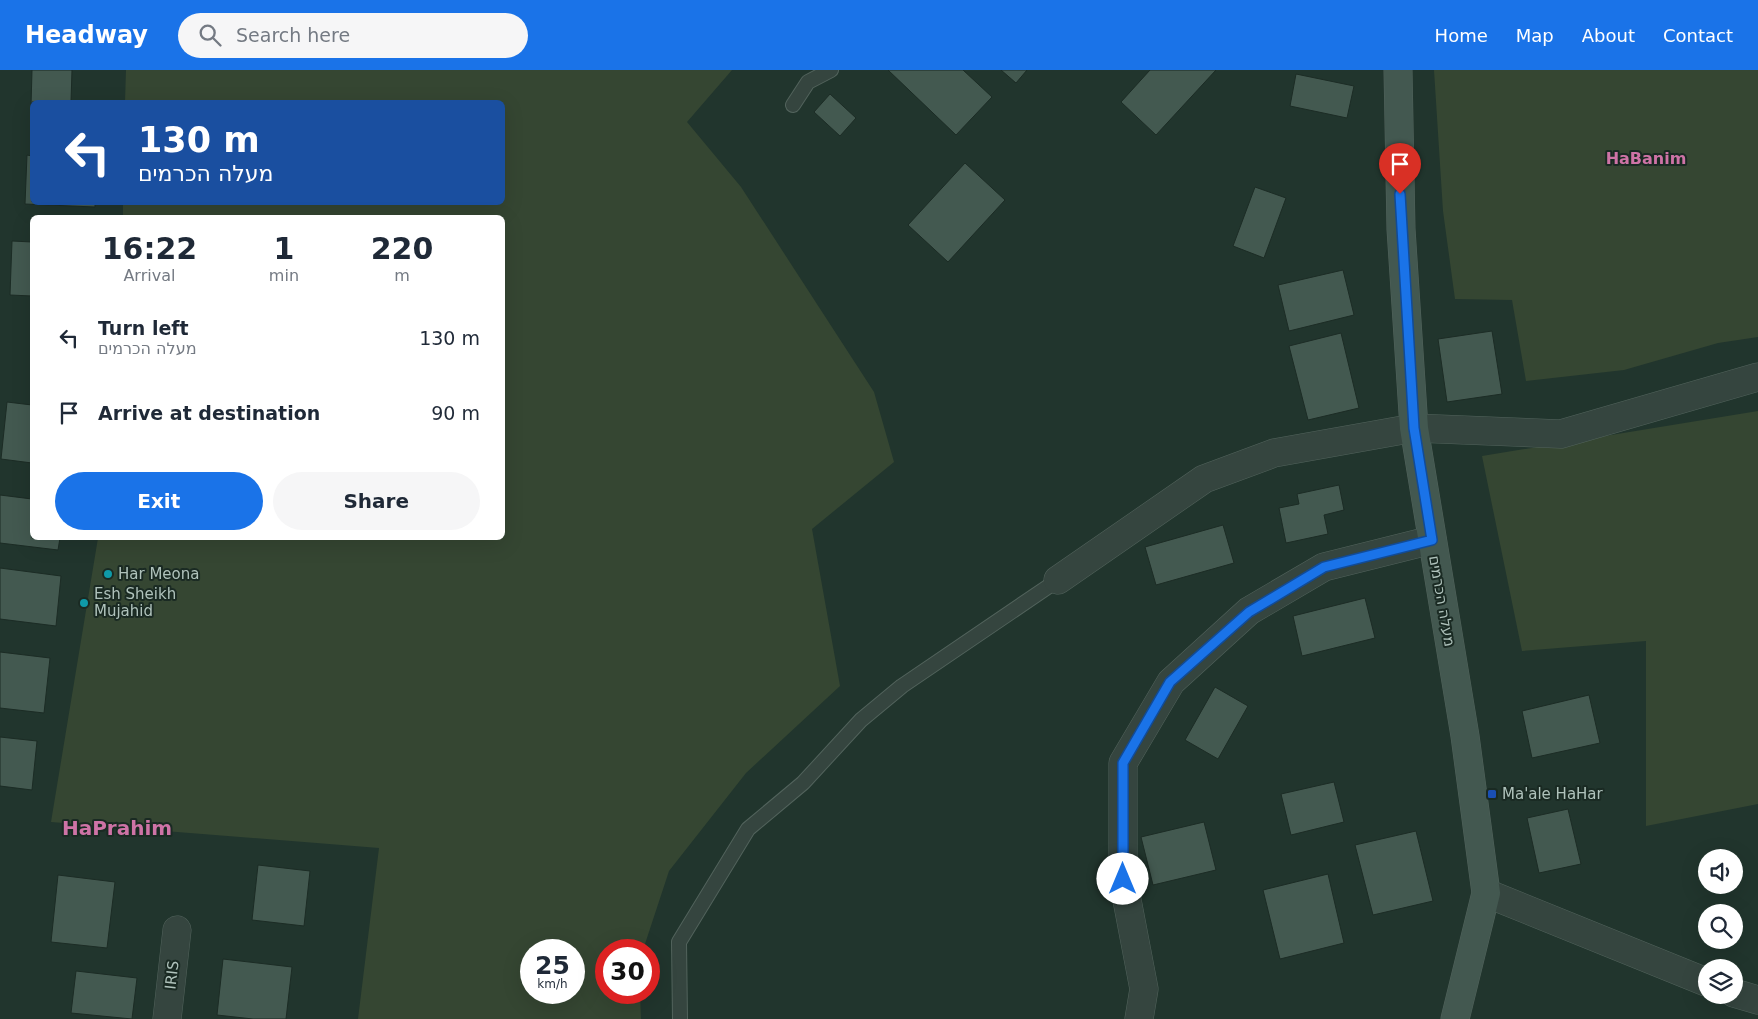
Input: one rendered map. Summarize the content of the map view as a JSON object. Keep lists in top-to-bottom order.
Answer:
{
  "streets": {
    "street": ["מעלה הכרמים", "IRIS"]
  },
  "districts": ["HaBanim", "HaPrahim"],
  "places": {
    "other": ["Har Meona", "Esh Sheikh Mujahid"],
    "transit": ["Ma'ale HaHar"]
  },
  "page": {
    "header": "Headway",
    "search": "Search here",
    "nav": [
      "Home",
      "Map",
      "About",
      "Contact"
    ],
    "turn": ["130 m", "מעלה הכרמים"],
    "eta": [
      "16:22",
      "Arrival",
      "1",
      "min",
      "220",
      "m"
    ],
    "list": [
      {
        "name": "Turn left",
        "note": "מעלה הכרמים",
        "value": "130 m"
      },
      {
        "name": "Arrive at destination",
        "value": "90 m"
      }
    ],
    "buttons": ["Exit", "Share"],
    "speed": "25 km/h",
    "limit": "30"
  }
}
